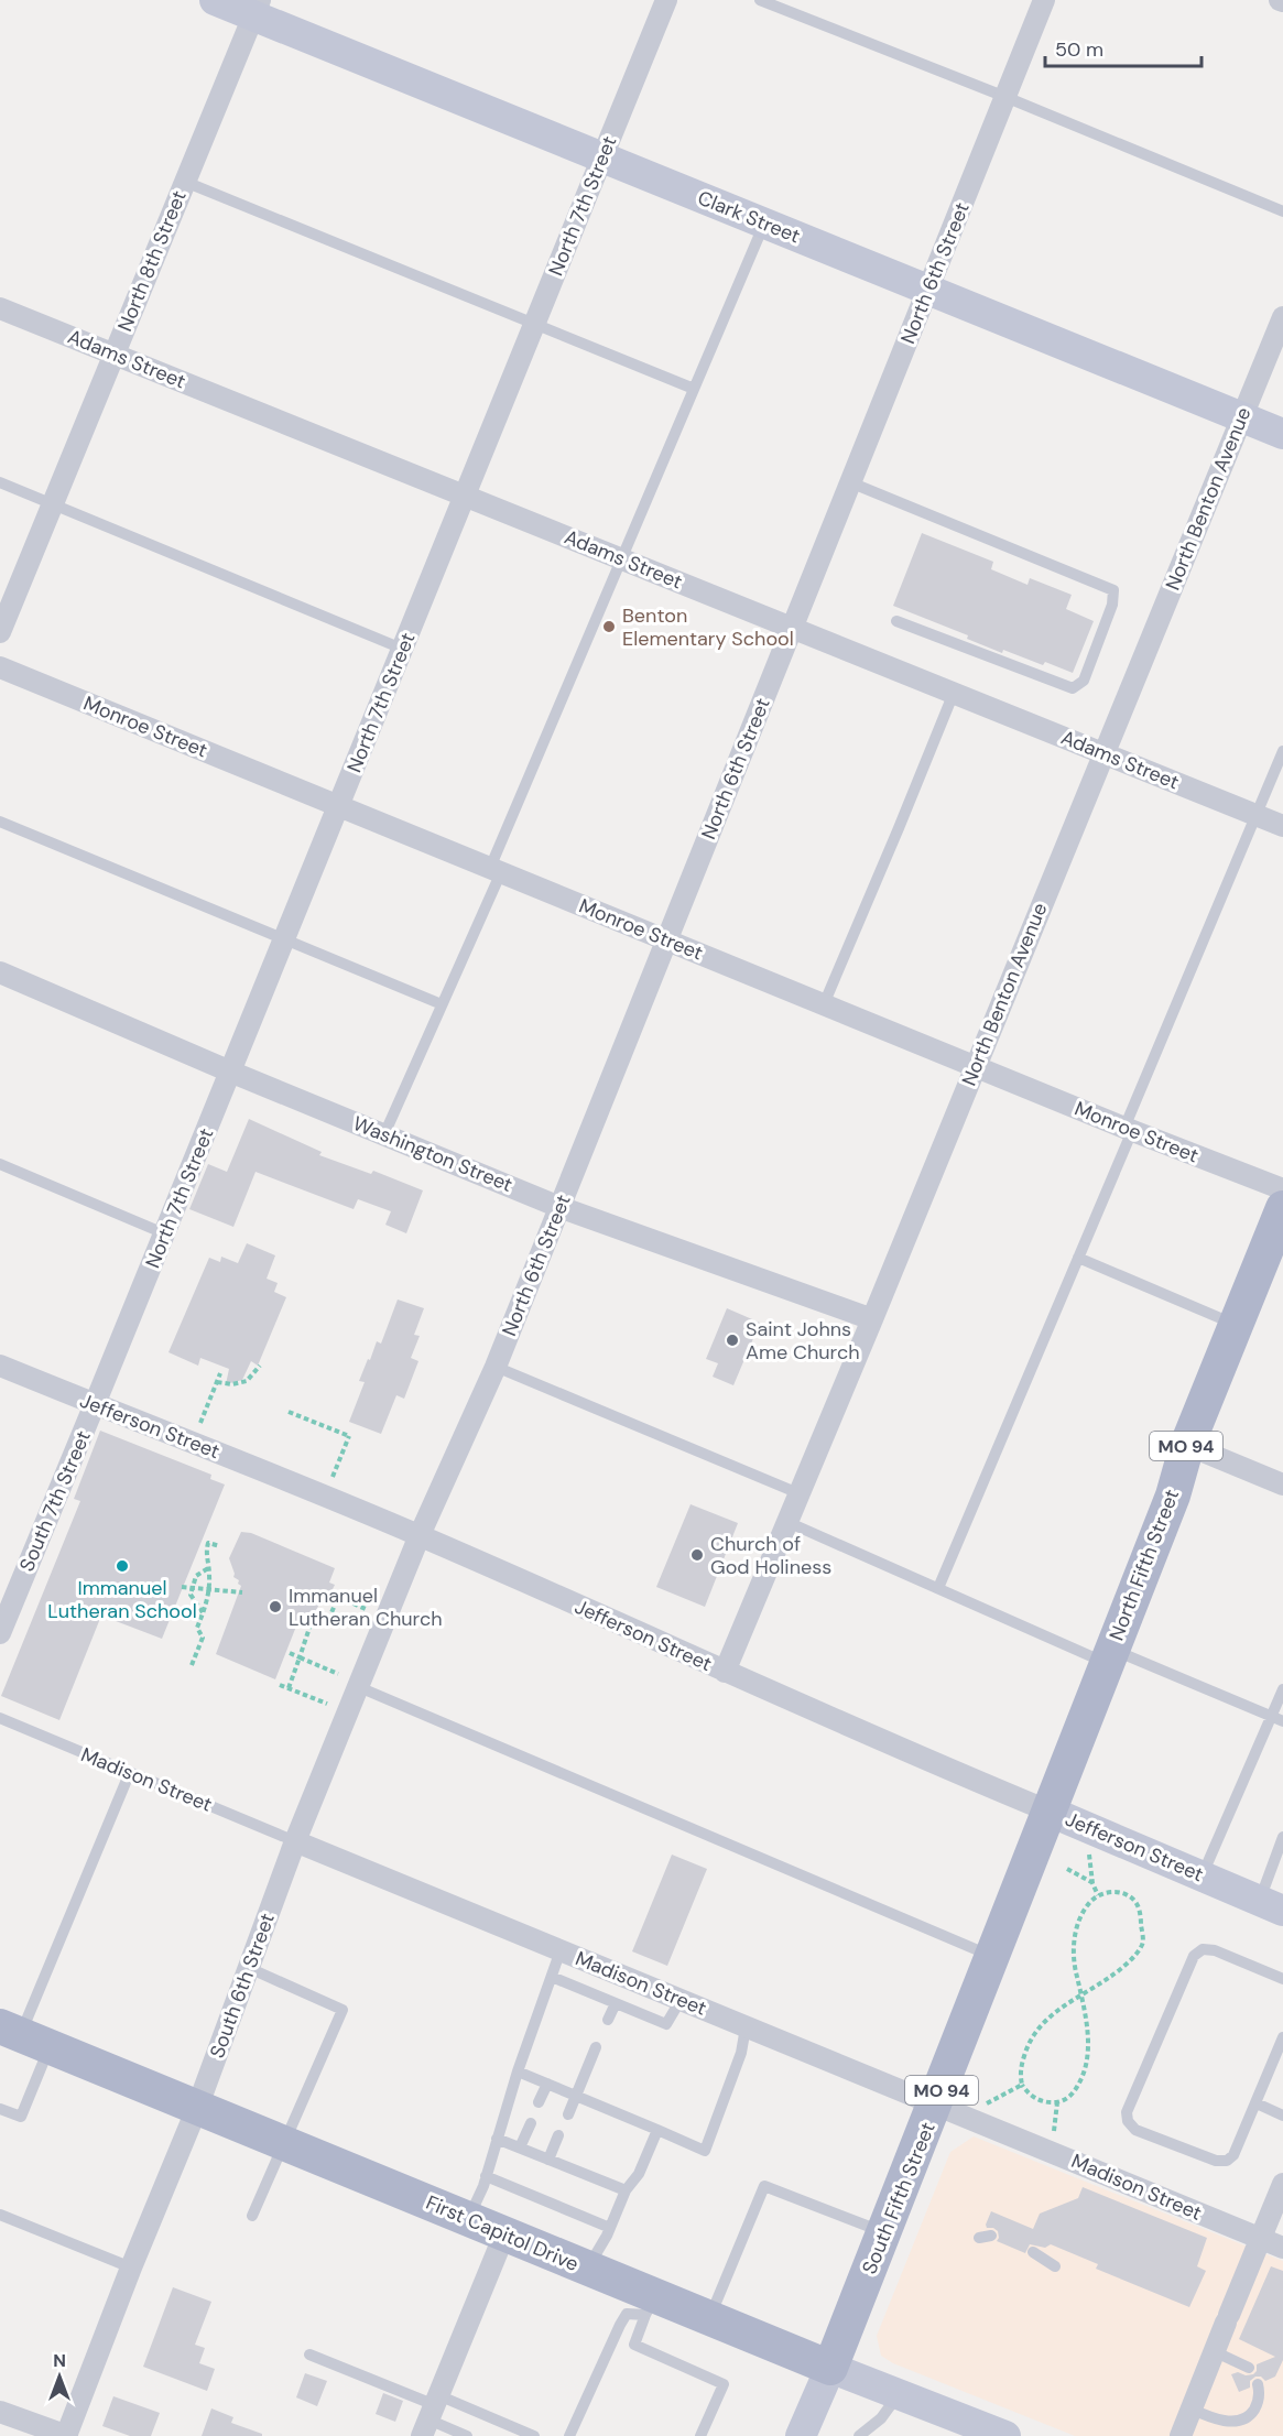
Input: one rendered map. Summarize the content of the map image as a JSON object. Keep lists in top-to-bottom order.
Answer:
{
  "streets": {
    "main road": [
      "Clark Street",
      "Jefferson Street",
      "MO 94",
      "North Fifth Street",
      "South Fifth Street",
      "First Capitol Drive"
    ],
    "street": [
      "North 7th Street",
      "North 8th Street",
      "North 6th Street",
      "Adams Street",
      "North Benton Avenue",
      "Monroe Street",
      "Washington Street",
      "South 7th Street",
      "Madison Street",
      "South 6th Street"
    ]
  },
  "crossings": [
    ["North 7th Street", "Clark Street"],
    ["North 7th Street", "Adams Street"],
    ["North 7th Street", "Monroe Street"],
    ["North 7th Street", "Washington Street"],
    ["North 7th Street", "Jefferson Street"],
    ["North 7th Street", "South 7th Street"],
    ["Clark Street", "North 8th Street"],
    ["Clark Street", "North 6th Street"],
    ["Clark Street", "North Benton Avenue"],
    ["North 8th Street", "Adams Street"],
    ["North 6th Street", "Adams Street"],
    ["North 6th Street", "Monroe Street"],
    ["North 6th Street", "Washington Street"],
    ["North 6th Street", "Jefferson Street"],
    ["North 6th Street", "South 6th Street"],
    ["Adams Street", "North Benton Avenue"],
    ["North Benton Avenue", "Monroe Street"],
    ["North Benton Avenue", "Washington Street"],
    ["North Benton Avenue", "Jefferson Street"],
    ["Jefferson Street", "South 7th Street"],
    ["Jefferson Street", "North Fifth Street"],
    ["Jefferson Street", "South 6th Street"],
    ["Jefferson Street", "South Fifth Street"],
    ["North Fifth Street", "South Fifth Street"],
    ["Madison Street", "South 6th Street"],
    ["Madison Street", "South Fifth Street"],
    ["South 6th Street", "First Capitol Drive"],
    ["South Fifth Street", "First Capitol Drive"]
  ],
  "places": [
    "Benton Elementary School",
    "Saint Johns Ame Church",
    "Church of God Holiness",
    "Immanuel Lutheran School",
    "Immanuel Lutheran Church"
  ],
  "scale_bar": "50 m",
  "north": "top"
}
